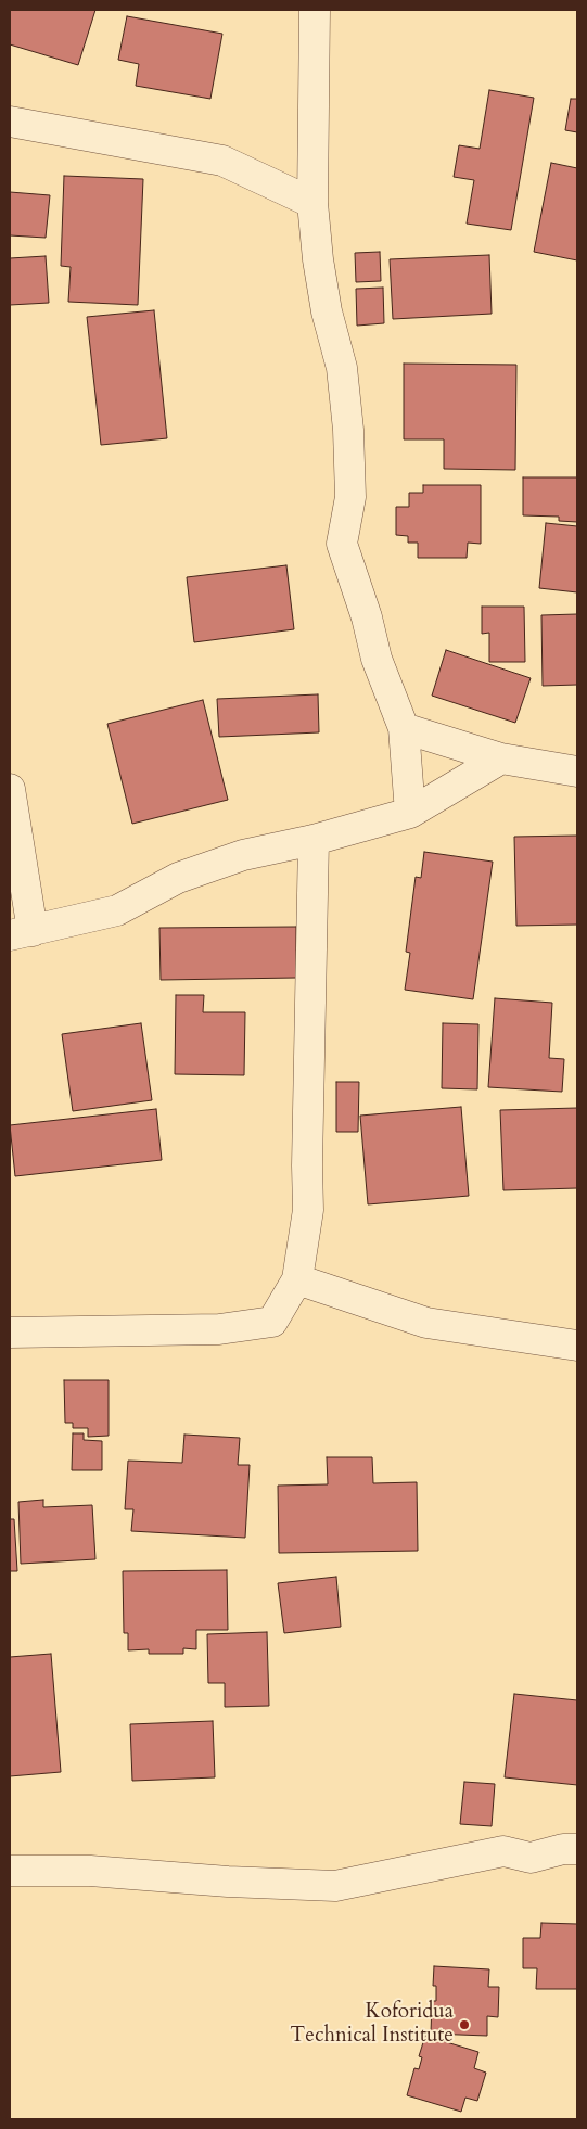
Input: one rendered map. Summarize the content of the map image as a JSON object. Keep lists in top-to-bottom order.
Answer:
{
  "places": ["Koforidua Technical Institute"]
}
